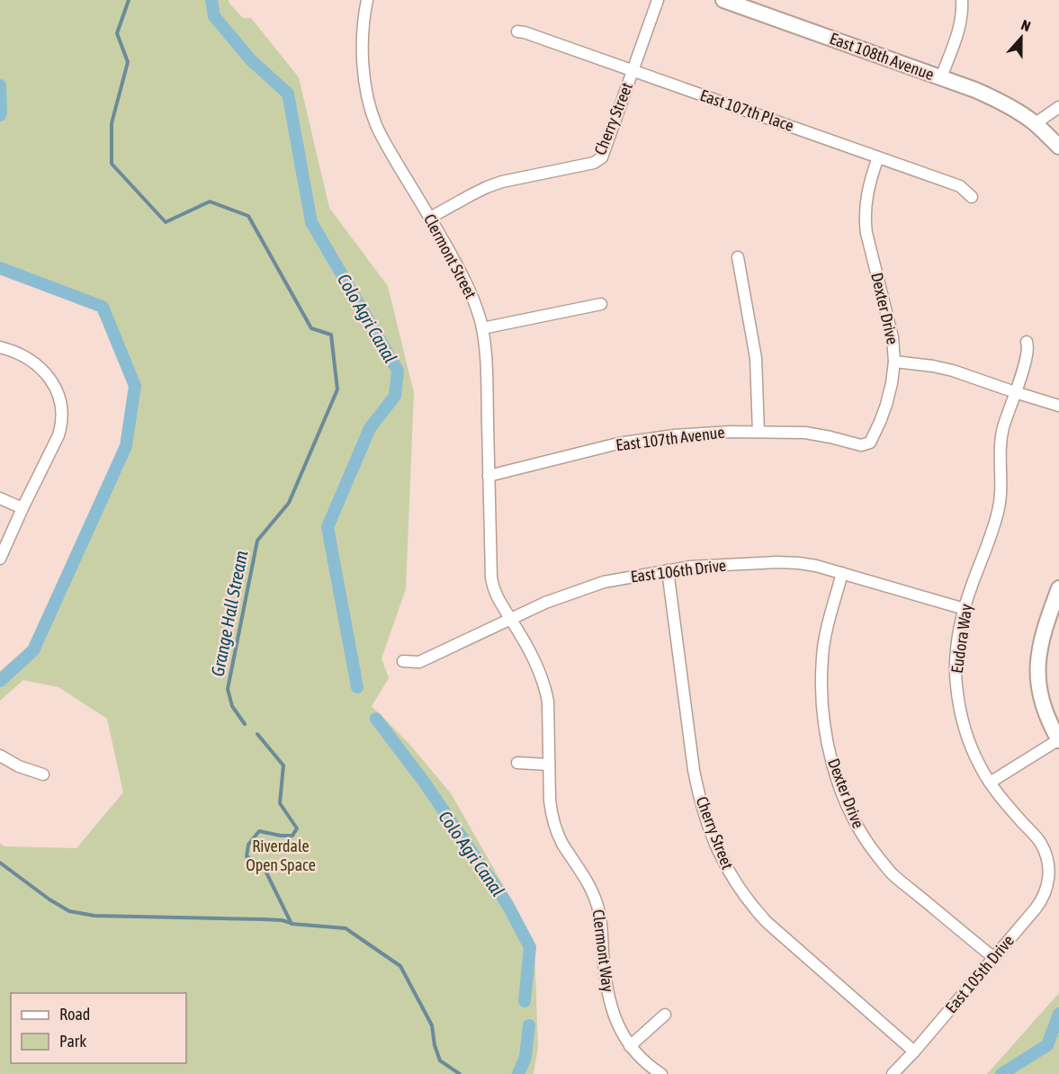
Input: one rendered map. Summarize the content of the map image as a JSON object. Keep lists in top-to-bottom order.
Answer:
{
  "streets": {
    "street": [
      "East 108th Avenue",
      "East 107th Place",
      "Cherry Street",
      "Clermont Street",
      "Dexter Drive",
      "East 107th Avenue",
      "East 106th Drive",
      "Eudora Way",
      "Clermont Way",
      "East 105th Drive"
    ]
  },
  "crossings": [
    ["East 107th Place", "Cherry Street"],
    ["East 107th Place", "Dexter Drive"],
    ["Cherry Street", "Clermont Street"],
    ["Cherry Street", "East 106th Drive"],
    ["Cherry Street", "East 105th Drive"],
    ["Clermont Street", "East 107th Avenue"],
    ["Clermont Street", "East 106th Drive"],
    ["Clermont Street", "Clermont Way"],
    ["Dexter Drive", "East 107th Avenue"],
    ["Dexter Drive", "East 106th Drive"],
    ["Dexter Drive", "East 105th Drive"],
    ["East 106th Drive", "Eudora Way"],
    ["East 106th Drive", "Clermont Way"],
    ["Eudora Way", "East 105th Drive"]
  ],
  "water": ["Colo Agri Canal", "Grange Hall Stream"],
  "parks": ["Riverdale Open Space"],
  "legend": ["Road", "Park"],
  "north": "top"
}
